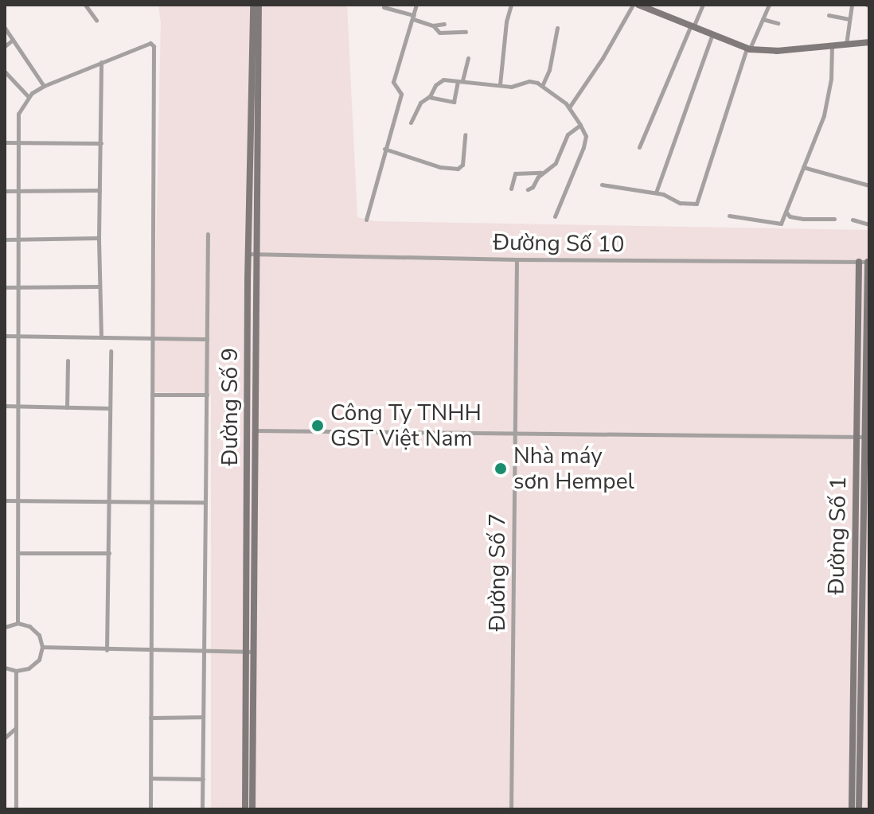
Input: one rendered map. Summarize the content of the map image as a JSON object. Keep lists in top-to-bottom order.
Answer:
{
  "streets": {
    "street": [
      "Đường Số 10",
      "Đường Số 9",
      "Đường Số 1",
      "Đường Số 7"
    ]
  },
  "crossings": [
    ["Đường Số 10", "Đường Số 9"],
    ["Đường Số 10", "Đường Số 1"],
    ["Đường Số 10", "Đường Số 7"]
  ],
  "places": ["Công Ty TNHH GST Việt Nam", "Nhà máy sơn Hempel"]
}
